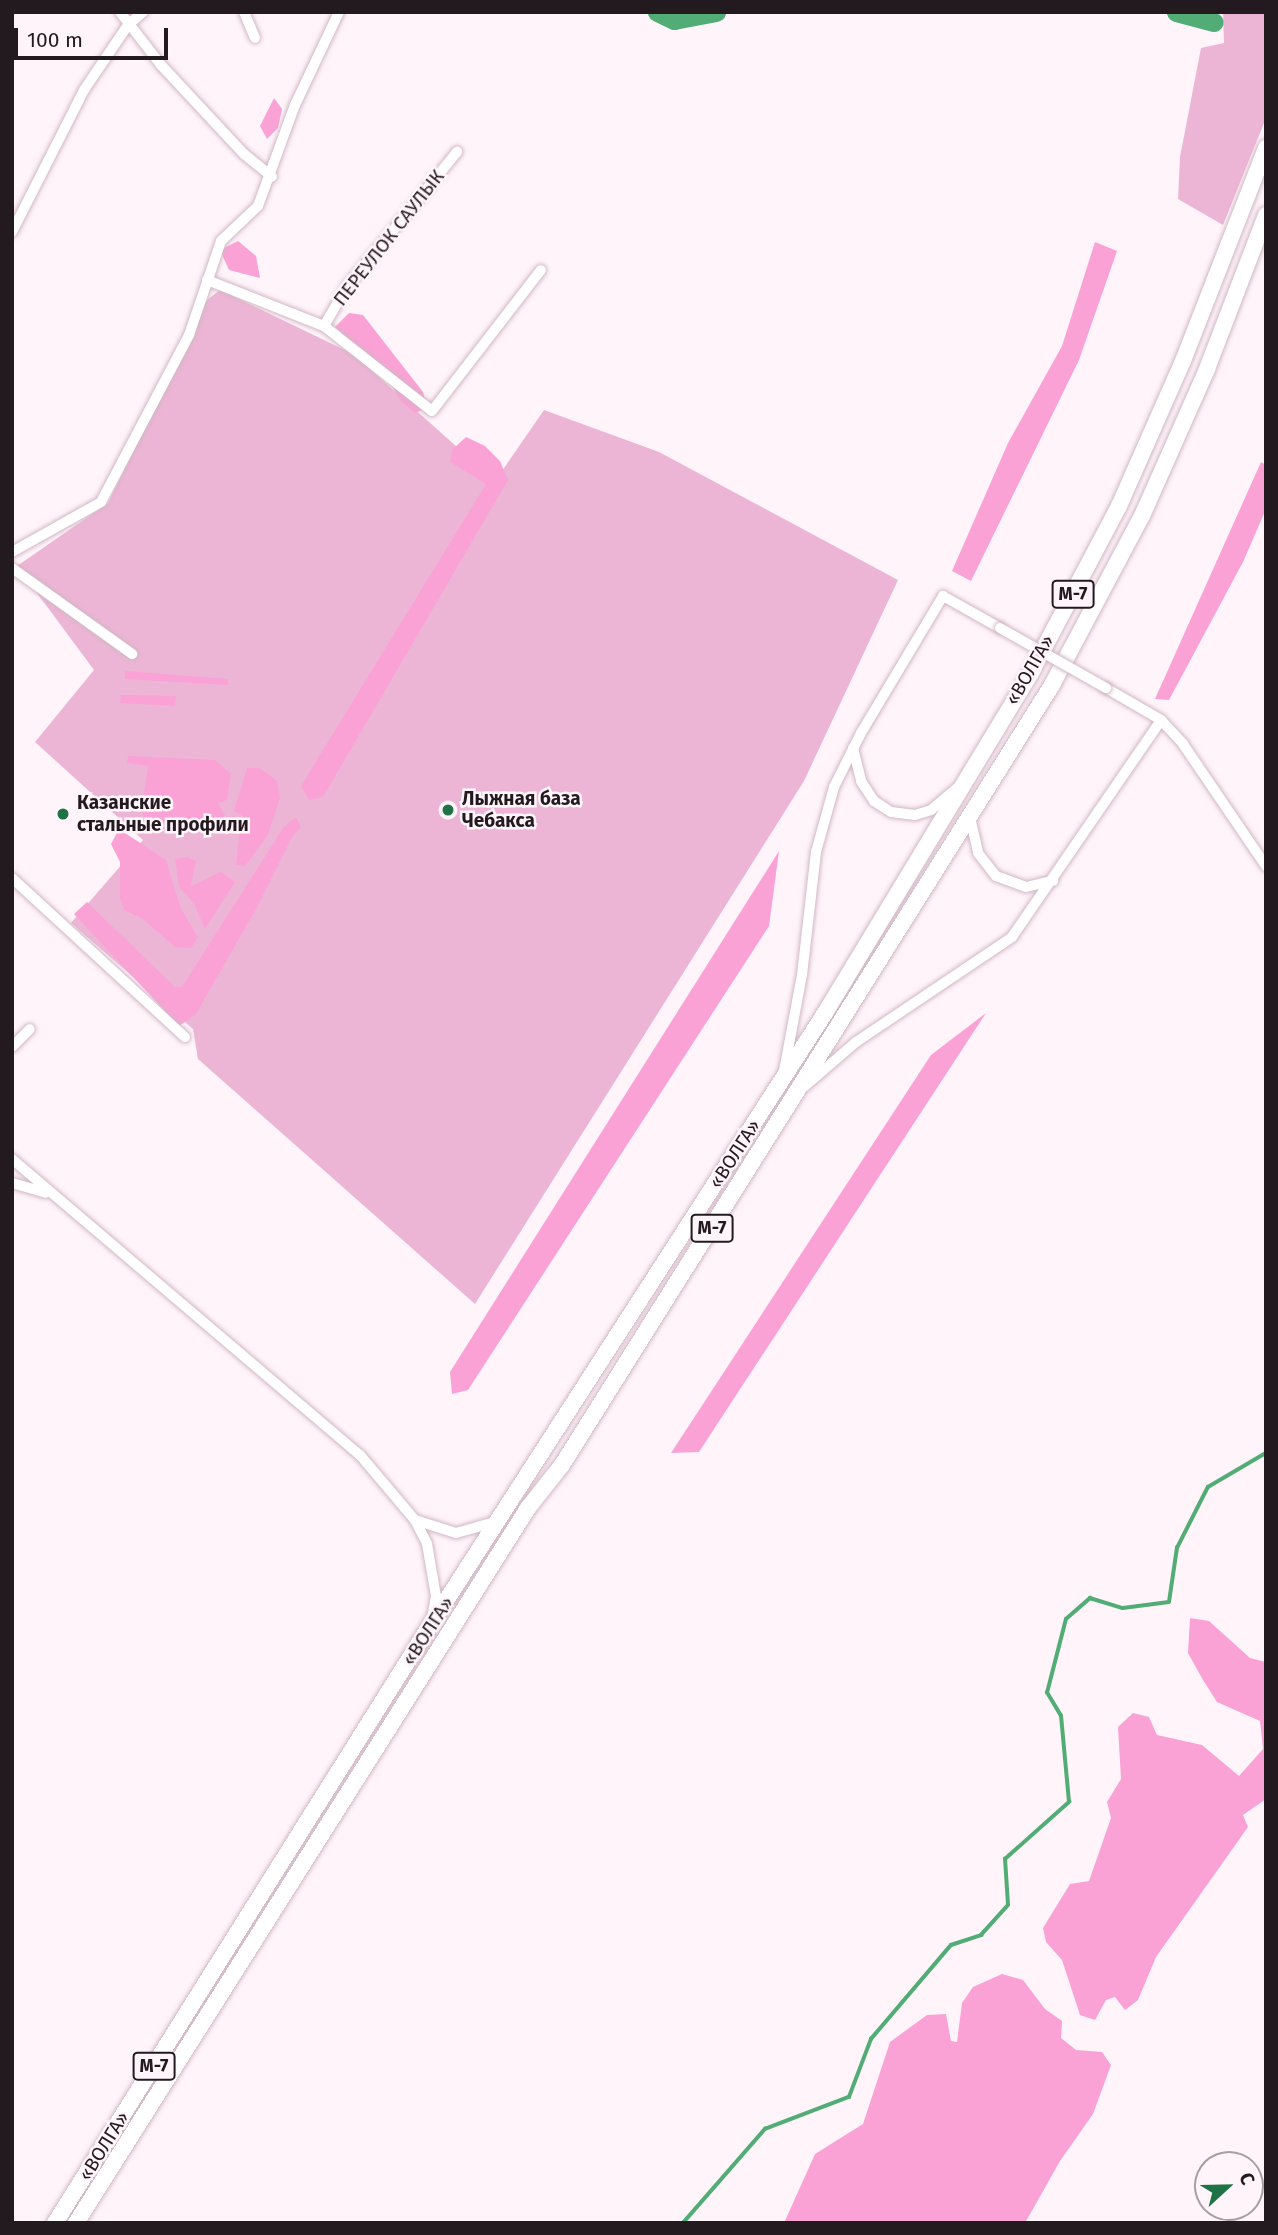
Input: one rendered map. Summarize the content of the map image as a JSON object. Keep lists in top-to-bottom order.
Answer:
{
  "streets": {
    "highway": ["М-7", "«ВОЛГА»"],
    "street": ["ПЕРЕУЛОК САУЛЫК"]
  },
  "places": ["Лыжная база Чебакса", "Казанские стальные профили"],
  "scale_bar": "100 m",
  "north": "right"
}
